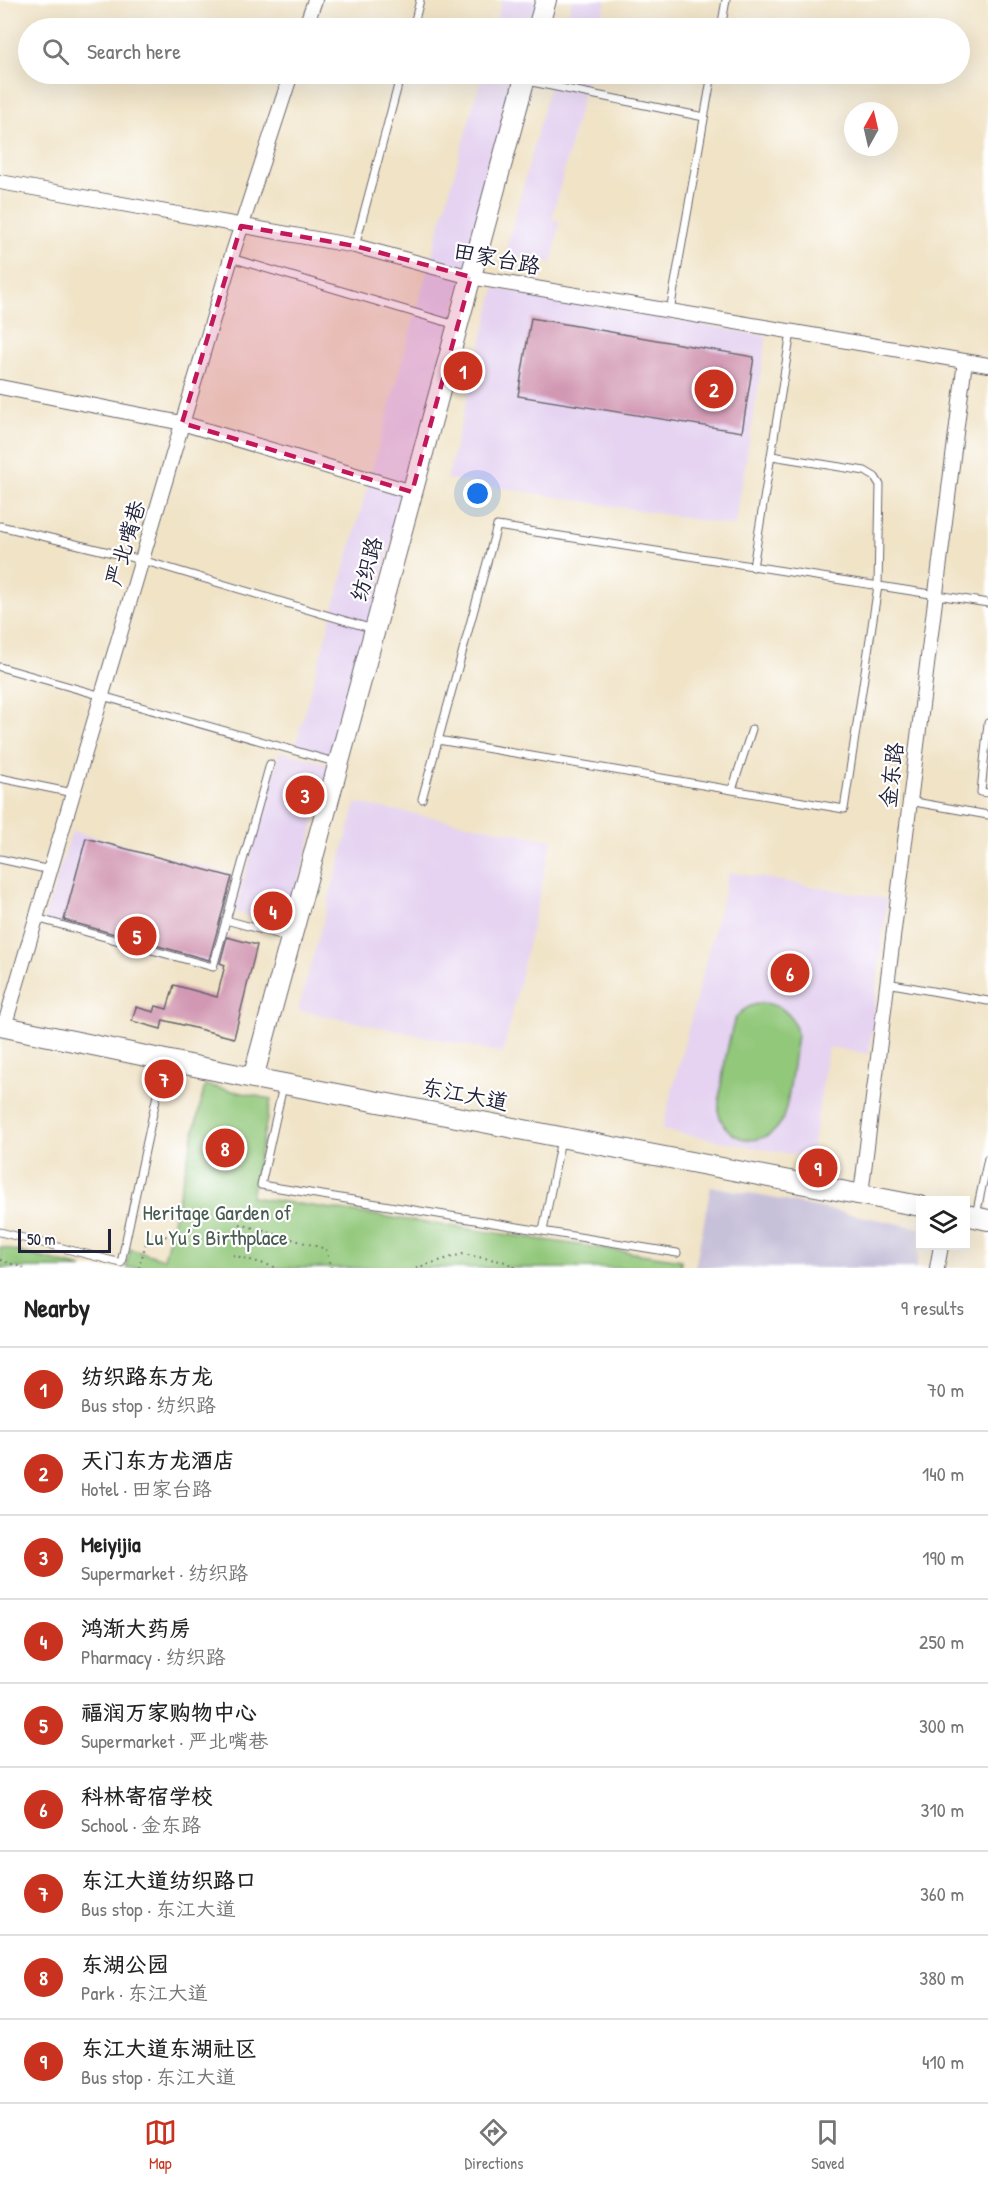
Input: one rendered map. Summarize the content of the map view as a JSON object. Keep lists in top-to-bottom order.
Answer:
{
  "streets": {
    "street": [
      "田家台路",
      "严北嘴巷",
      "纺织路",
      "金东路",
      "东江大道"
    ]
  },
  "crossings": [
    ["田家台路", "严北嘴巷"],
    ["田家台路", "纺织路"],
    ["田家台路", "金东路"],
    ["严北嘴巷", "东江大道"],
    ["纺织路", "东江大道"],
    ["金东路", "东江大道"]
  ],
  "parks": ["Heritage Garden of Lu Yu’s Birthplace"],
  "scale_bar": "50 m",
  "north": "top",
  "page": {
    "search": "Search here",
    "pins": [
      "1",
      "2",
      "3",
      "4",
      "5",
      "6",
      "7",
      "8",
      "9"
    ],
    "scale": "50 m",
    "heading": ["Nearby", "9 results"],
    "list": [
      {
        "mark": "1",
        "name": "纺织路东方龙",
        "note": "Bus stop · 纺织路",
        "value": "70 m"
      },
      {
        "mark": "2",
        "name": "天门东方龙酒店",
        "note": "Hotel · 田家台路",
        "value": "140 m"
      },
      {
        "mark": "3",
        "name": "Meiyijia",
        "note": "Supermarket · 纺织路",
        "value": "190 m"
      },
      {
        "mark": "4",
        "name": "鸿渐大药房",
        "note": "Pharmacy · 纺织路",
        "value": "250 m"
      },
      {
        "mark": "5",
        "name": "福润万家购物中心",
        "note": "Supermarket · 严北嘴巷",
        "value": "300 m"
      },
      {
        "mark": "6",
        "name": "科林寄宿学校",
        "note": "School · 金东路",
        "value": "310 m"
      },
      {
        "mark": "7",
        "name": "东江大道纺织路口",
        "note": "Bus stop · 东江大道",
        "value": "360 m"
      },
      {
        "mark": "8",
        "name": "东湖公园",
        "note": "Park · 东江大道",
        "value": "380 m"
      },
      {
        "mark": "9",
        "name": "东江大道东湖社区",
        "note": "Bus stop · 东江大道",
        "value": "410 m"
      }
    ],
    "nav": ["Map", "Directions", "Saved"]
  }
}
